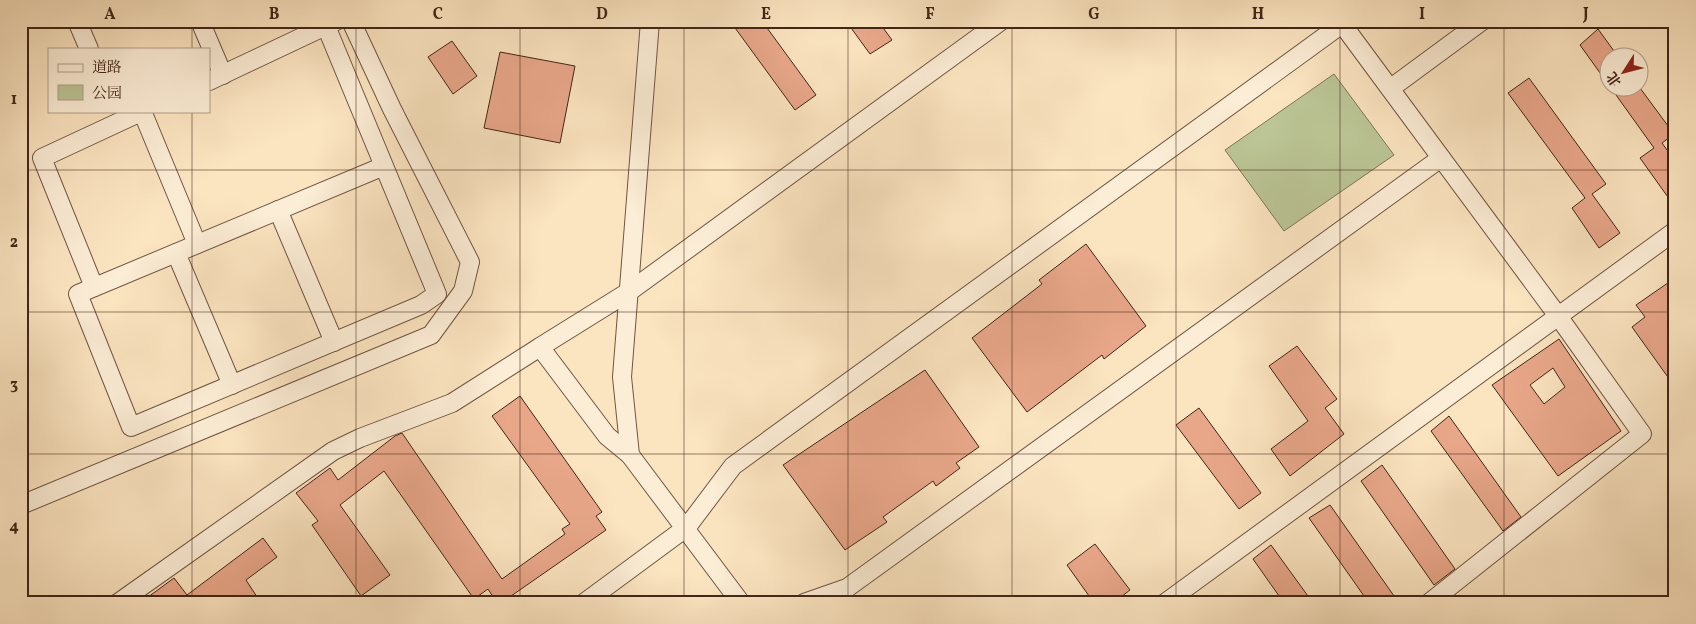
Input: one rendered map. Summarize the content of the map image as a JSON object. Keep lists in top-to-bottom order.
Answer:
{
  "legend": ["道路", "公园"],
  "north": "bottom left",
  "grid": {
    "columns": [
      "A",
      "B",
      "C",
      "D",
      "E",
      "F",
      "G",
      "H",
      "I",
      "J"
    ],
    "rows": [
      "1",
      "2",
      "3",
      "4"
    ]
  }
}
